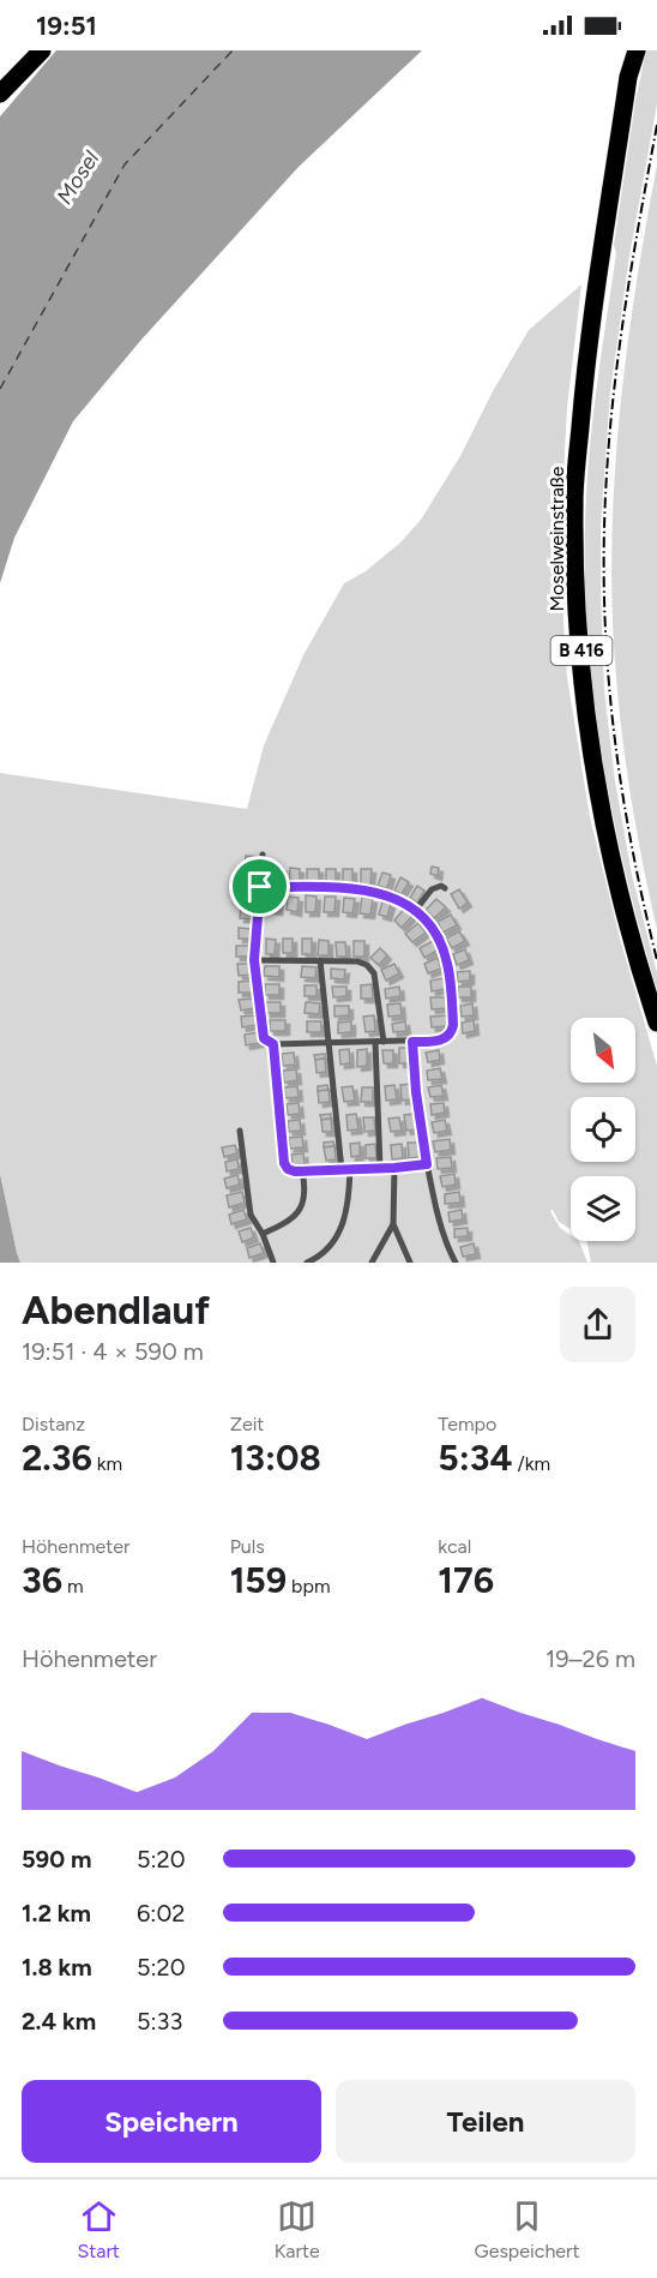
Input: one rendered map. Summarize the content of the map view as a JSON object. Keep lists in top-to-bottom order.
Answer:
{
  "streets": {
    "main road": ["Moselweinstraße", "B 416"]
  },
  "water": ["Mosel"],
  "north": "bottom right",
  "page": {
    "status": "19:51",
    "heading": ["Abendlauf", "19:51 · 4 × 590 m"],
    "stats": [
      ["Distanz", "2.36 km"],
      ["Zeit", "13:08"],
      ["Tempo", "5:34 /km"],
      ["Höhenmeter", "36 m"],
      ["Puls", "159 bpm"],
      ["kcal", "176"]
    ],
    "chart": ["Höhenmeter", "19–26 m"],
    "list": [
      {
        "name": "590 m",
        "note": "5:20"
      },
      {
        "name": "1.2 km",
        "note": "6:02"
      },
      {
        "name": "1.8 km",
        "note": "5:20"
      },
      {
        "name": "2.4 km",
        "note": "5:33"
      }
    ],
    "buttons": ["Speichern", "Teilen"],
    "tabs": ["Start", "Karte", "Gespeichert"]
  }
}
